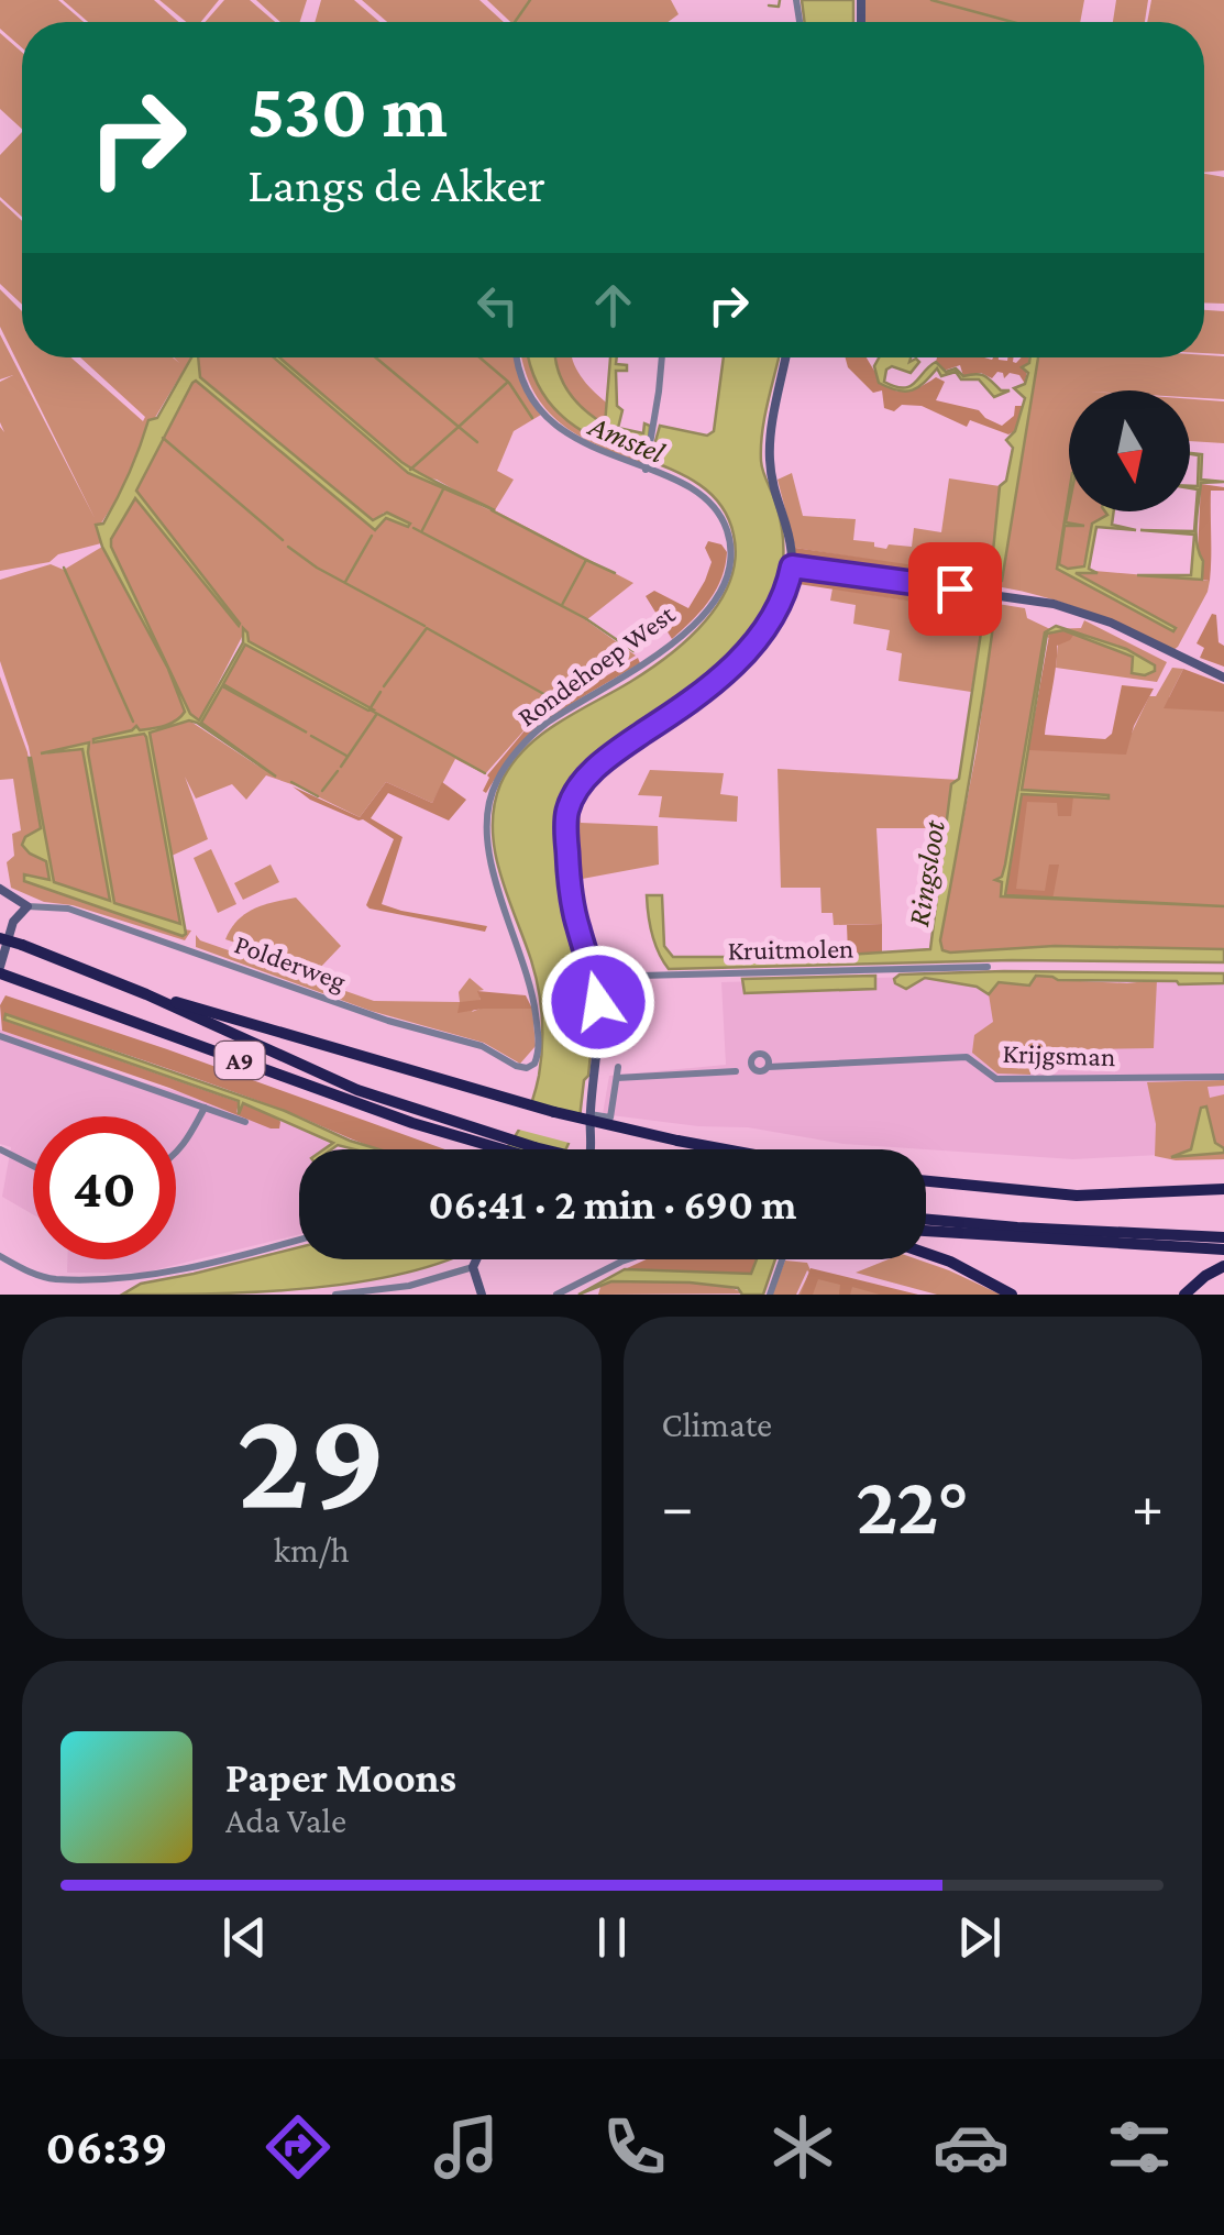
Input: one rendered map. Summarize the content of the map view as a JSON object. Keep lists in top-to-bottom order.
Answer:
{
  "streets": {
    "highway": ["A9"],
    "street": [
      "Rondehoep West",
      "Kruitmolen",
      "Polderweg",
      "Krijgsman"
    ]
  },
  "crossings": [
    ["Rondehoep West", "Polderweg"]
  ],
  "water": ["Amstel", "Ringsloot"],
  "north": "bottom",
  "page": {
    "turn": ["530 m", "Langs de Akker"],
    "limit": "40",
    "trip": "06:41 · 2 min · 690 m",
    "tile": [
      ["29", "km/h"],
      "Climate"
    ],
    "heat": ["−", "22°", "+"],
    "song": ["Paper Moons", "Ada Vale"],
    "tabs": "06:39"
  }
}
